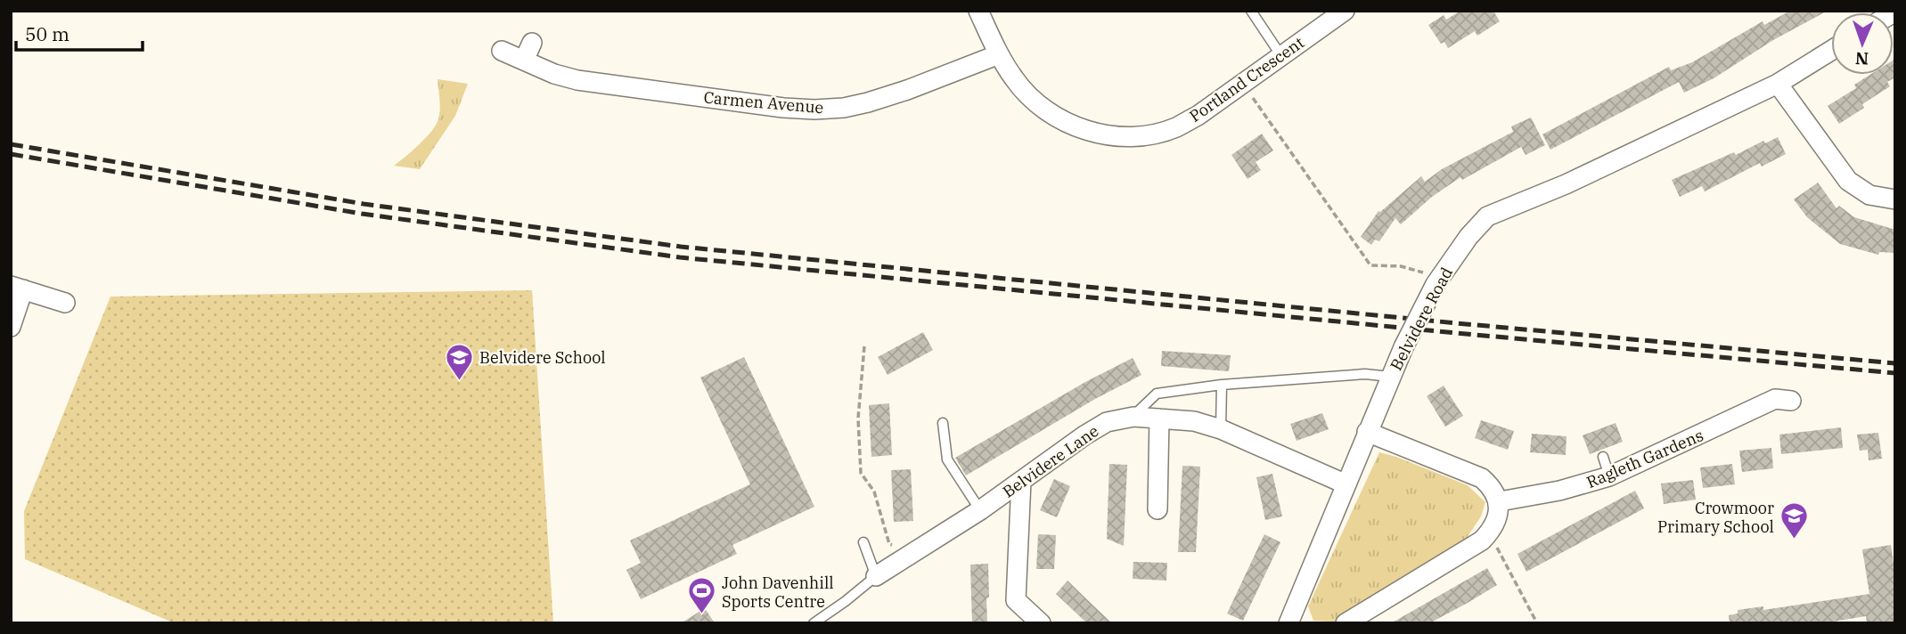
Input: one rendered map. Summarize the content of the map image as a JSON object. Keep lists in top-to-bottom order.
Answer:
{
  "streets": {
    "street": [
      "Portland Crescent",
      "Carmen Avenue",
      "Belvidere Road",
      "Ragleth Gardens",
      "Belvidere Lane"
    ]
  },
  "crossings": [
    ["Portland Crescent", "Carmen Avenue"],
    ["Belvidere Road", "Belvidere Lane"]
  ],
  "places": {
    "school or university": ["Belvidere School", "Crowmoor Primary School"],
    "sports": ["John Davenhill Sports Centre"]
  },
  "scale_bar": "50 m",
  "north": "bottom"
}
